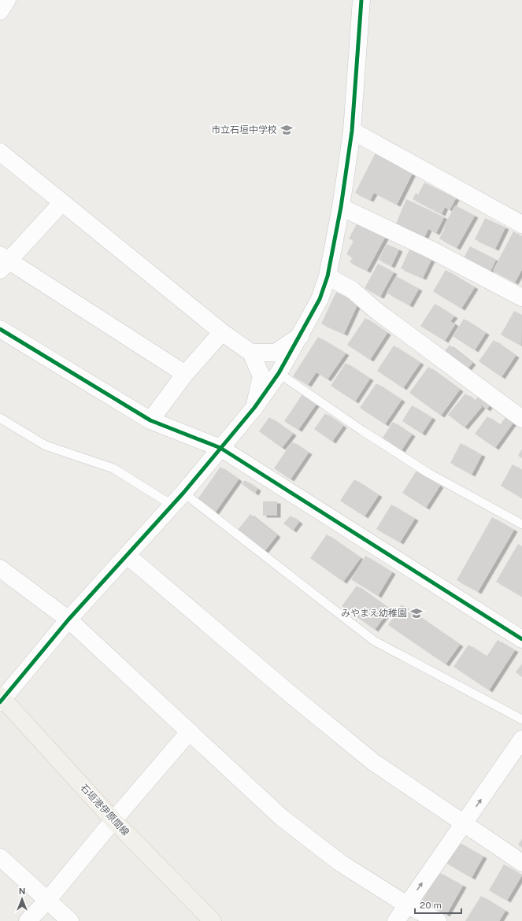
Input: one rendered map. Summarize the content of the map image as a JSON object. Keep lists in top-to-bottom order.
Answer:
{
  "streets": {
    "main road": ["石垣港伊原間線"]
  },
  "places": {
    "school or university": ["市立石垣中学校", "みやまえ幼稚園"]
  },
  "scale_bar": "20 m",
  "north": "top"
}
